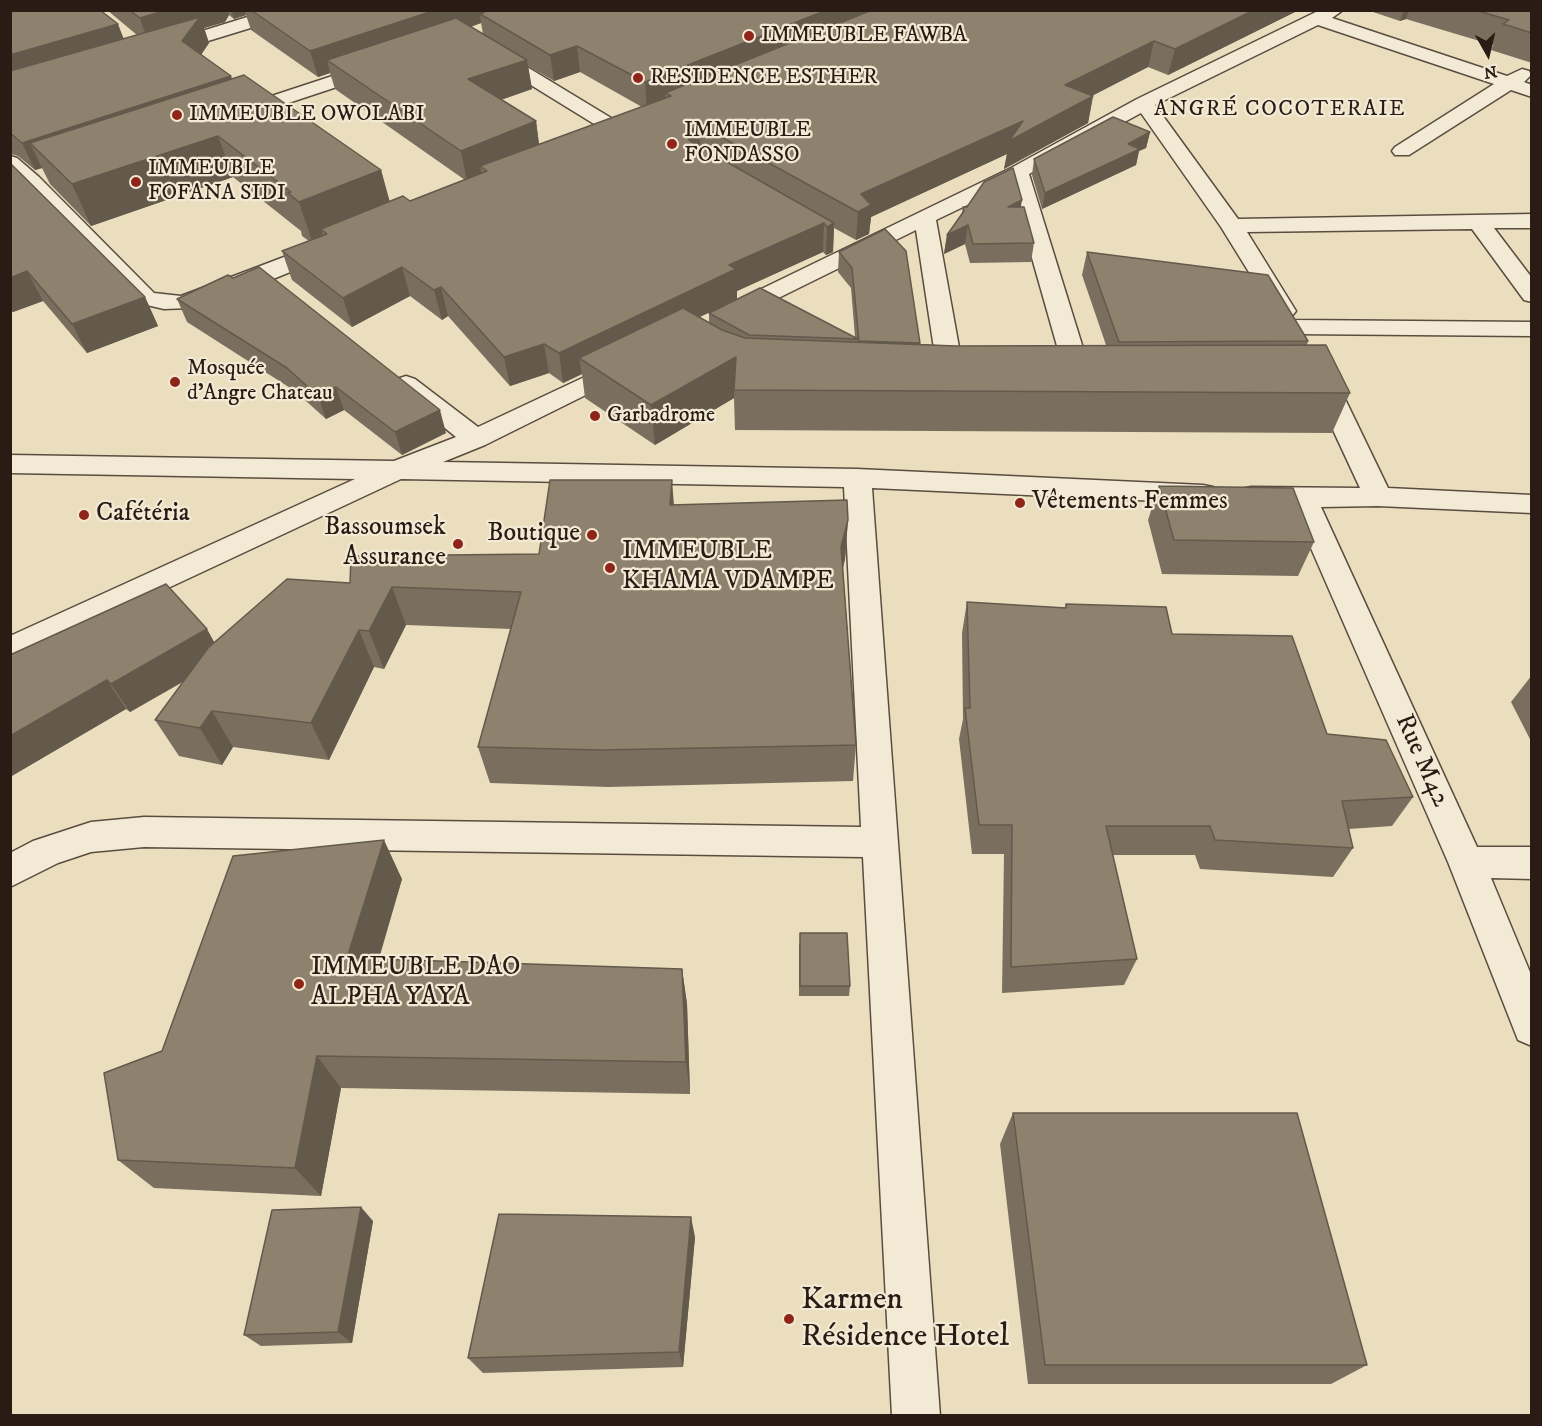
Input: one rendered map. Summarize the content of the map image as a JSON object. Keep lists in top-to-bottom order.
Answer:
{
  "streets": {
    "street": ["Rue M42"]
  },
  "districts": ["ANGRÉ COCOTERAIE"],
  "places": [
    "IMMEUBLE FAWBA",
    "RESIDENCE ESTHER",
    "IMMEUBLE OWOLABI",
    "IMMEUBLE FONDASSO",
    "IMMEUBLE FOFANA SIDI",
    "Mosquée d'Angre Chateau",
    "Garbadrome",
    "Vêtements Femmes",
    "Cafétéria",
    "Boutique",
    "Bassoumsek Assurance",
    "IMMEUBLE KHAMA VDAMPE",
    "IMMEUBLE DAO ALPHA YAYA",
    "Karmen Résidence Hotel"
  ],
  "north": "bottom"
}
